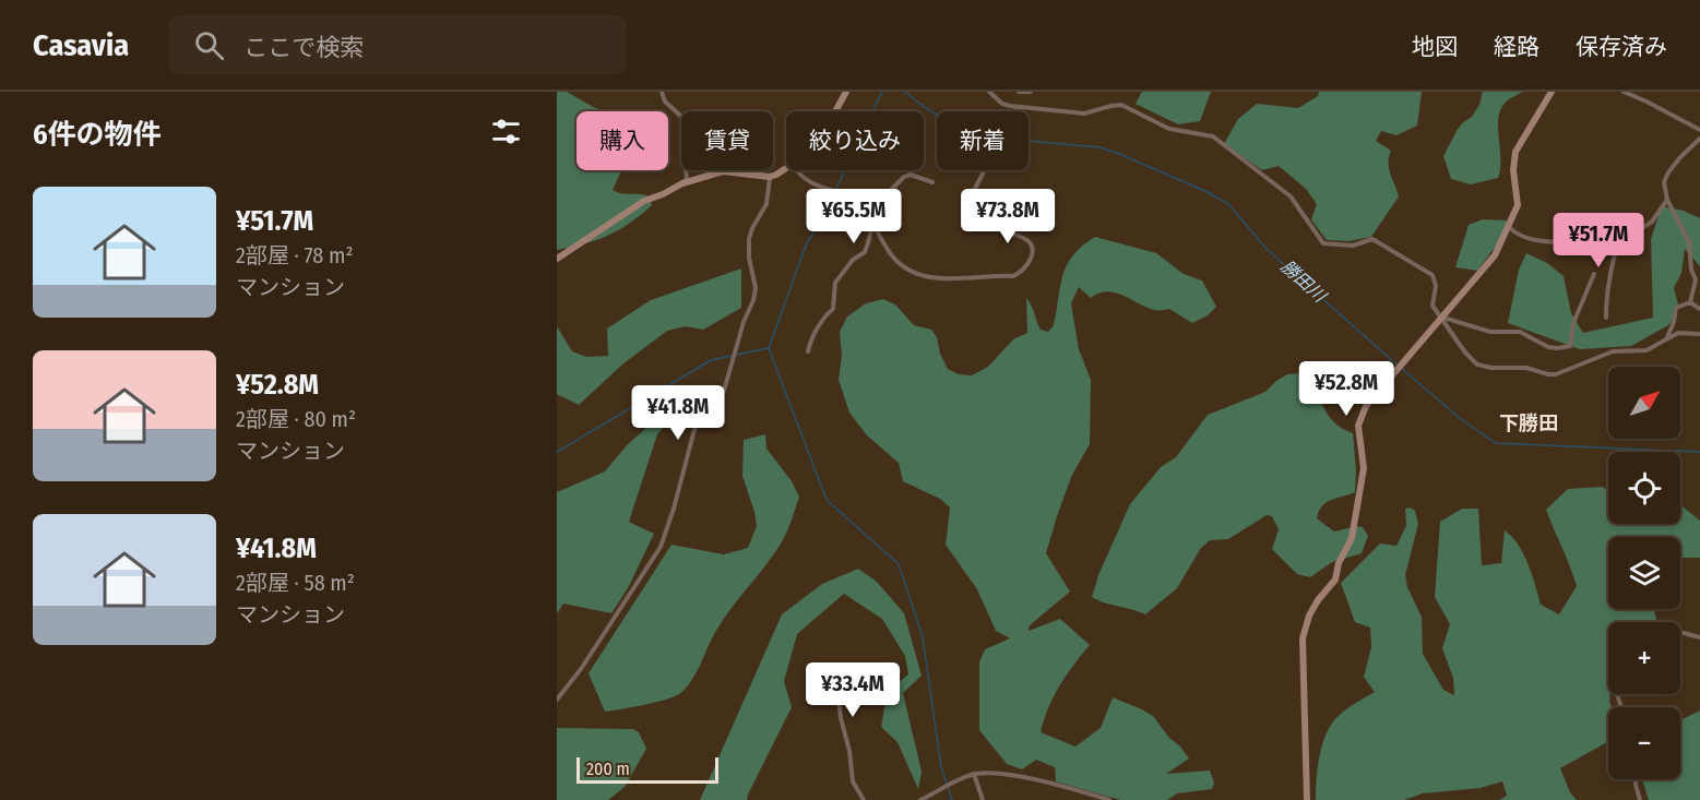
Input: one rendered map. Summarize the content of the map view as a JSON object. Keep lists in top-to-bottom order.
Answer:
{
  "districts": ["下勝田"],
  "water": ["勝田川"],
  "scale_bar": "200 m",
  "north": "top right",
  "page": {
    "header": "Casavia",
    "search": "ここで検索",
    "nav": ["地図", "経路", "保存済み"],
    "heading": "6件の物件",
    "chip": [
      "購入",
      "賃貸",
      "絞り込み",
      "新着"
    ],
    "list": [
      {
        "name": "¥51.7M",
        "note": "2部屋 · 78 m² · マンション"
      },
      {
        "name": "¥52.8M",
        "note": "2部屋 · 80 m² · マンション"
      },
      {
        "name": "¥41.8M",
        "note": "2部屋 · 58 m² · マンション"
      }
    ],
    "price": [
      "¥65.5M",
      "¥73.8M",
      "¥51.7M",
      "¥52.8M",
      "¥41.8M",
      "¥33.4M"
    ],
    "map_buttons": ["+", "−"],
    "scale": "200 m"
  }
}
